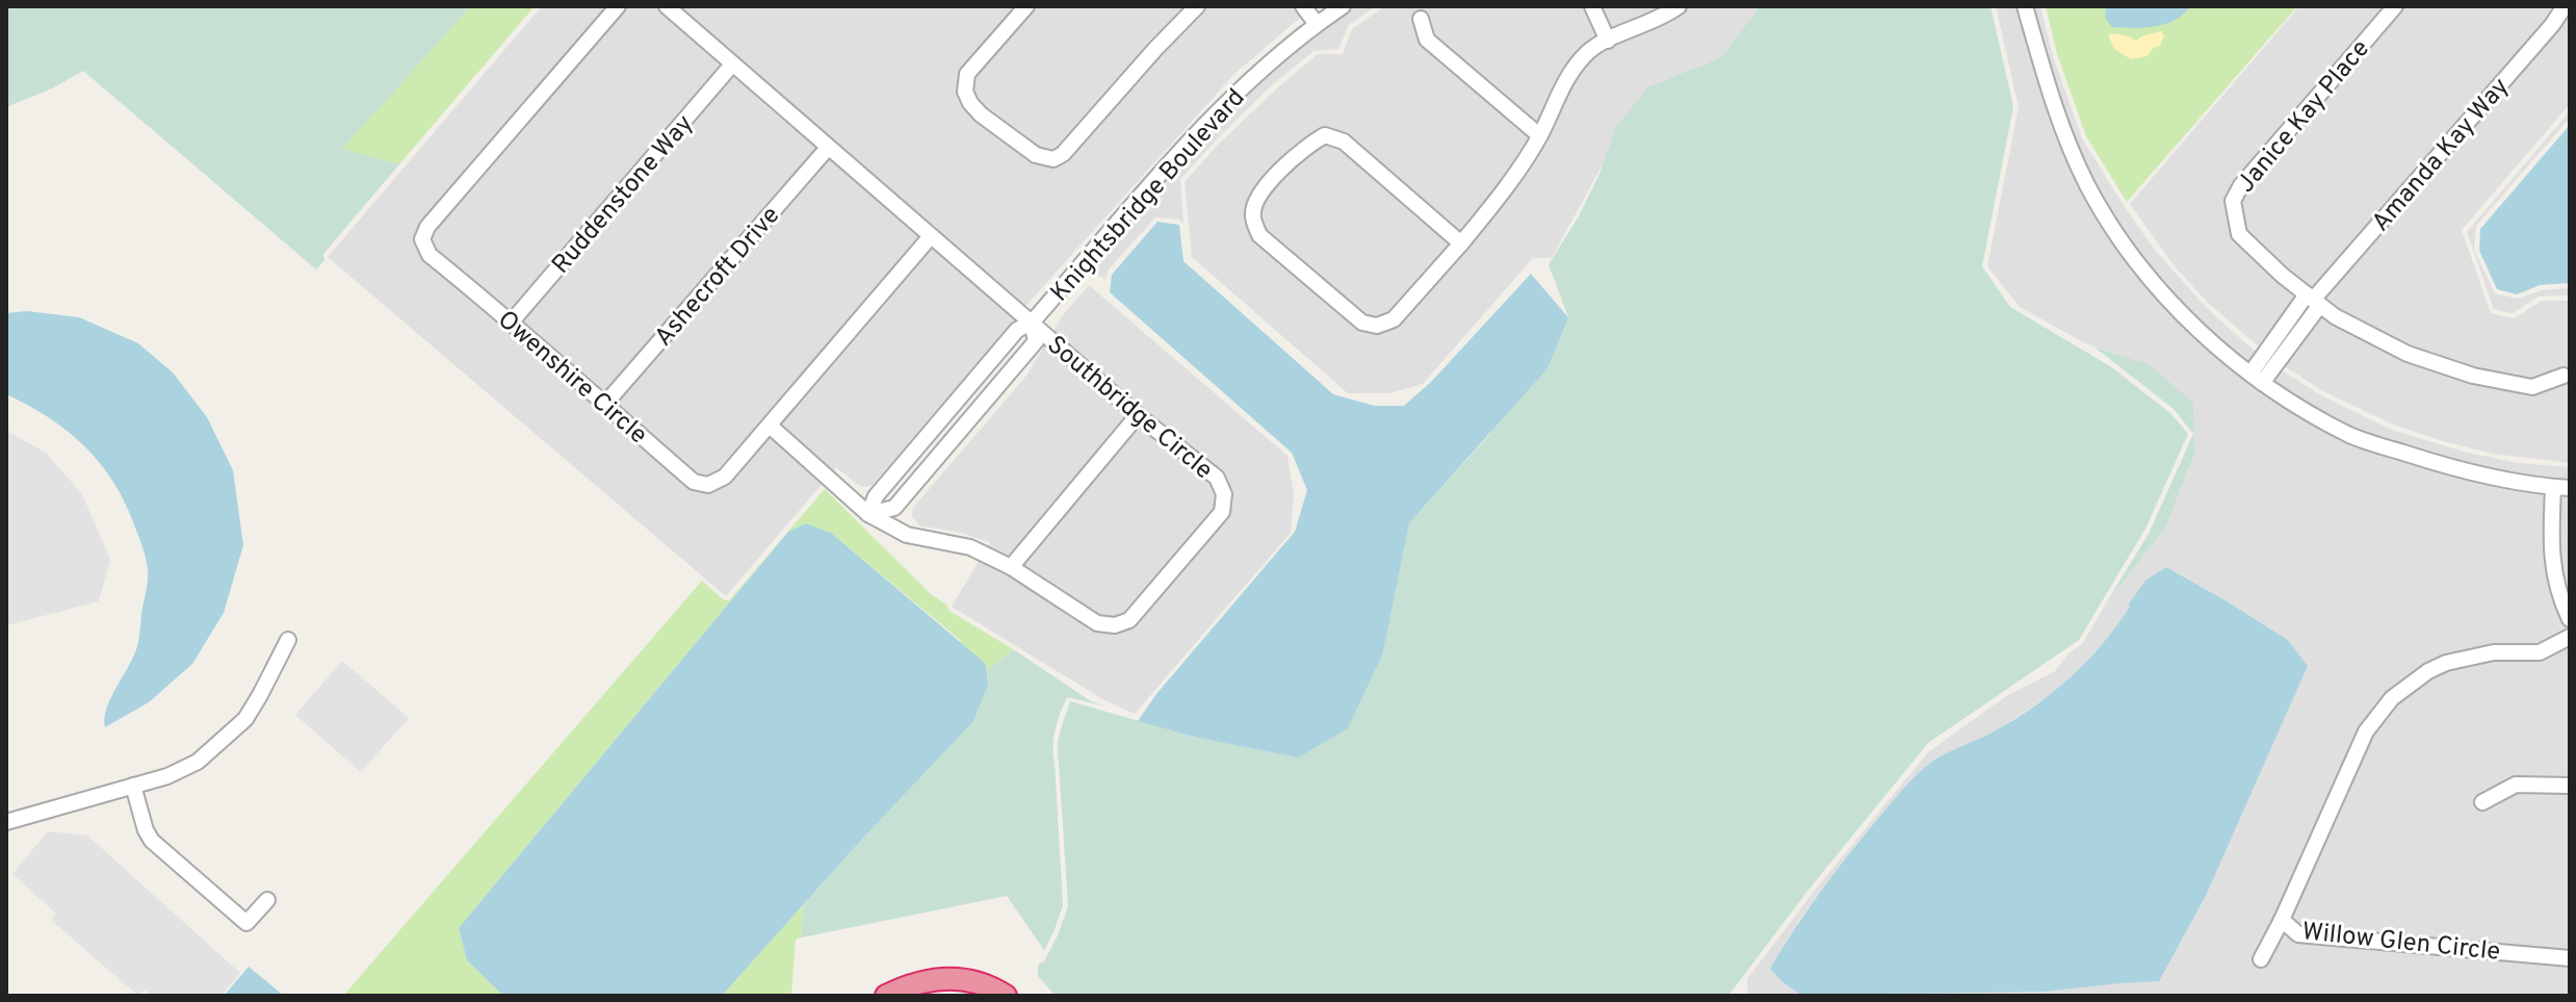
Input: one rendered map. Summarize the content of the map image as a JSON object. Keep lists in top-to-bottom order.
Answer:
{
  "streets": {
    "street": [
      "Janice Kay Place",
      "Amanda Kay Way",
      "Ruddenstone Way",
      "Knightsbridge Boulevard",
      "Ashecroft Drive",
      "Owenshire Circle",
      "Southbridge Circle",
      "Willow Glen Circle"
    ]
  },
  "crossings": [
    ["Janice Kay Place", "Amanda Kay Way"],
    ["Ruddenstone Way", "Owenshire Circle"],
    ["Knightsbridge Boulevard", "Southbridge Circle"],
    ["Ashecroft Drive", "Owenshire Circle"],
    ["Owenshire Circle", "Southbridge Circle"]
  ]
}
